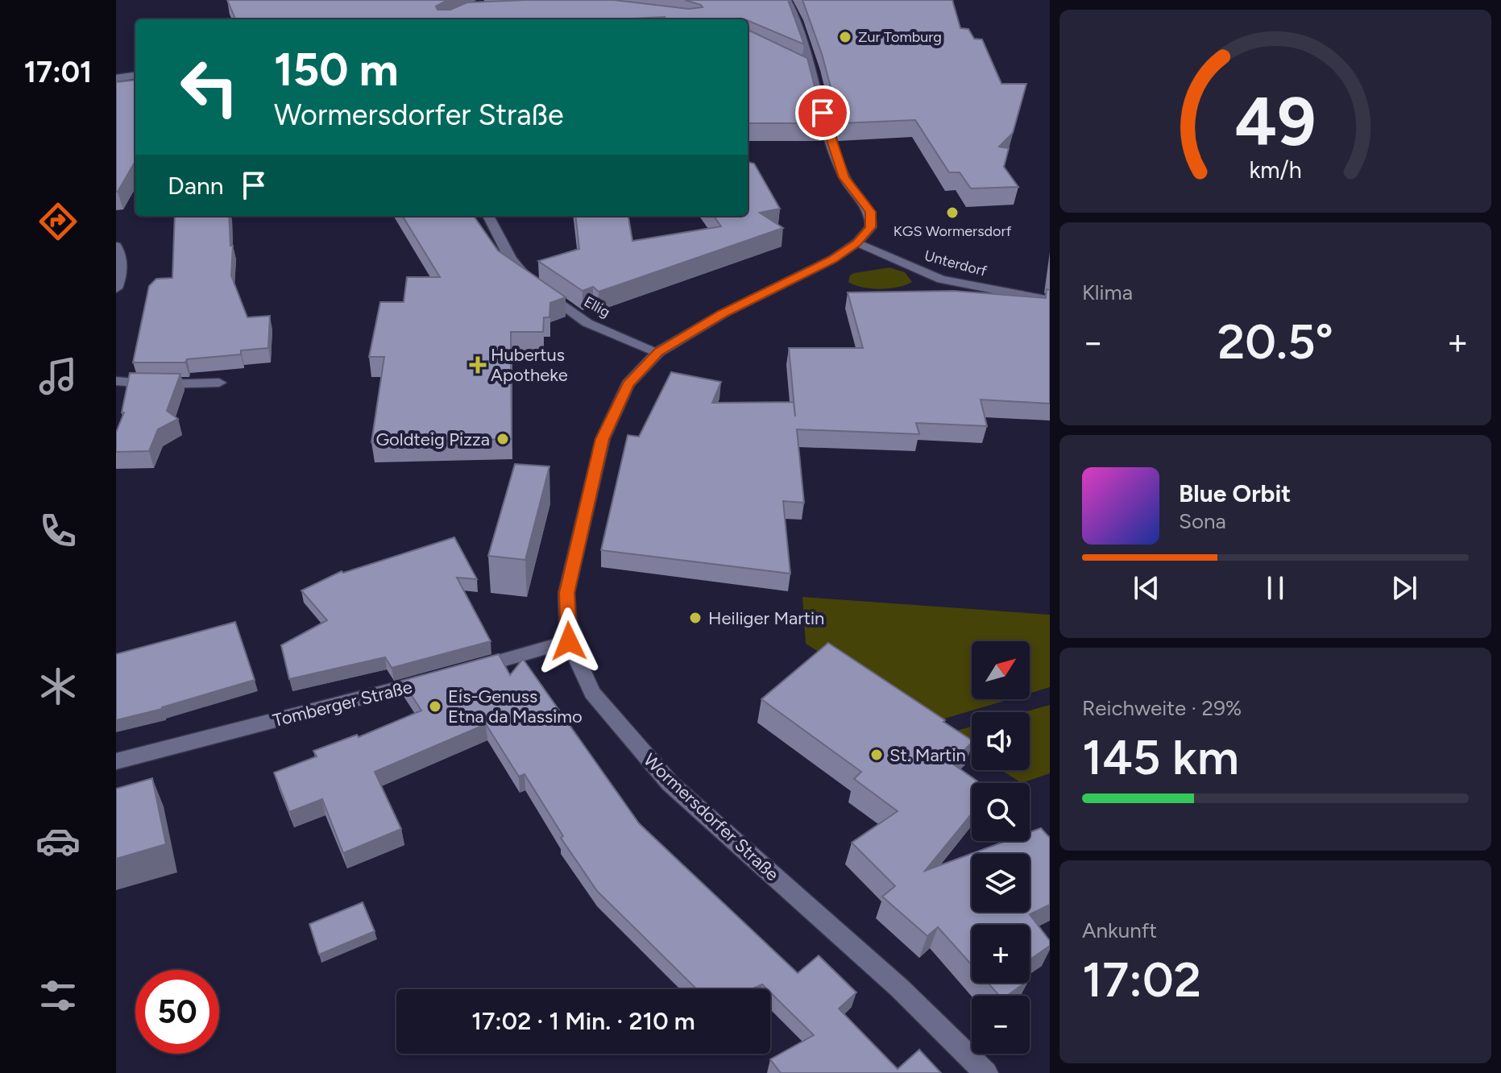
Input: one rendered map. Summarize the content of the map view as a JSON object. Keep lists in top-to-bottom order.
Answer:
{
  "streets": {
    "main road": [
      "Unterdorf",
      "Ellig",
      "Tomberger Straße",
      "Wormersdorfer Straße"
    ]
  },
  "crossings": [
    ["Unterdorf", "Wormersdorfer Straße"],
    ["Ellig", "Wormersdorfer Straße"]
  ],
  "places": {
    "other": [
      "Zur Tomburg",
      "KGS Wormersdorf",
      "Goldteig Pizza",
      "Heiliger Martin",
      "Eis-Genuss Etna da Massimo",
      "St. Martin"
    ],
    "health": ["Hubertus Apotheke"]
  },
  "north": "top right",
  "page": {
    "tabs": "17:01",
    "turn": ["150 m", "Wormersdorfer Straße"],
    "then": "Dann",
    "tile": [
      "Klima",
      ["Reichweite · 29%", "145 km"],
      ["Ankunft", "17:02"]
    ],
    "heat": ["−", "20.5°", "+"],
    "song": ["Blue Orbit", "Sona"],
    "map_buttons": ["+", "−"],
    "limit": "50",
    "trip": "17:02 · 1 Min. · 210 m",
    "gauge": ["49", "km/h"]
  }
}
